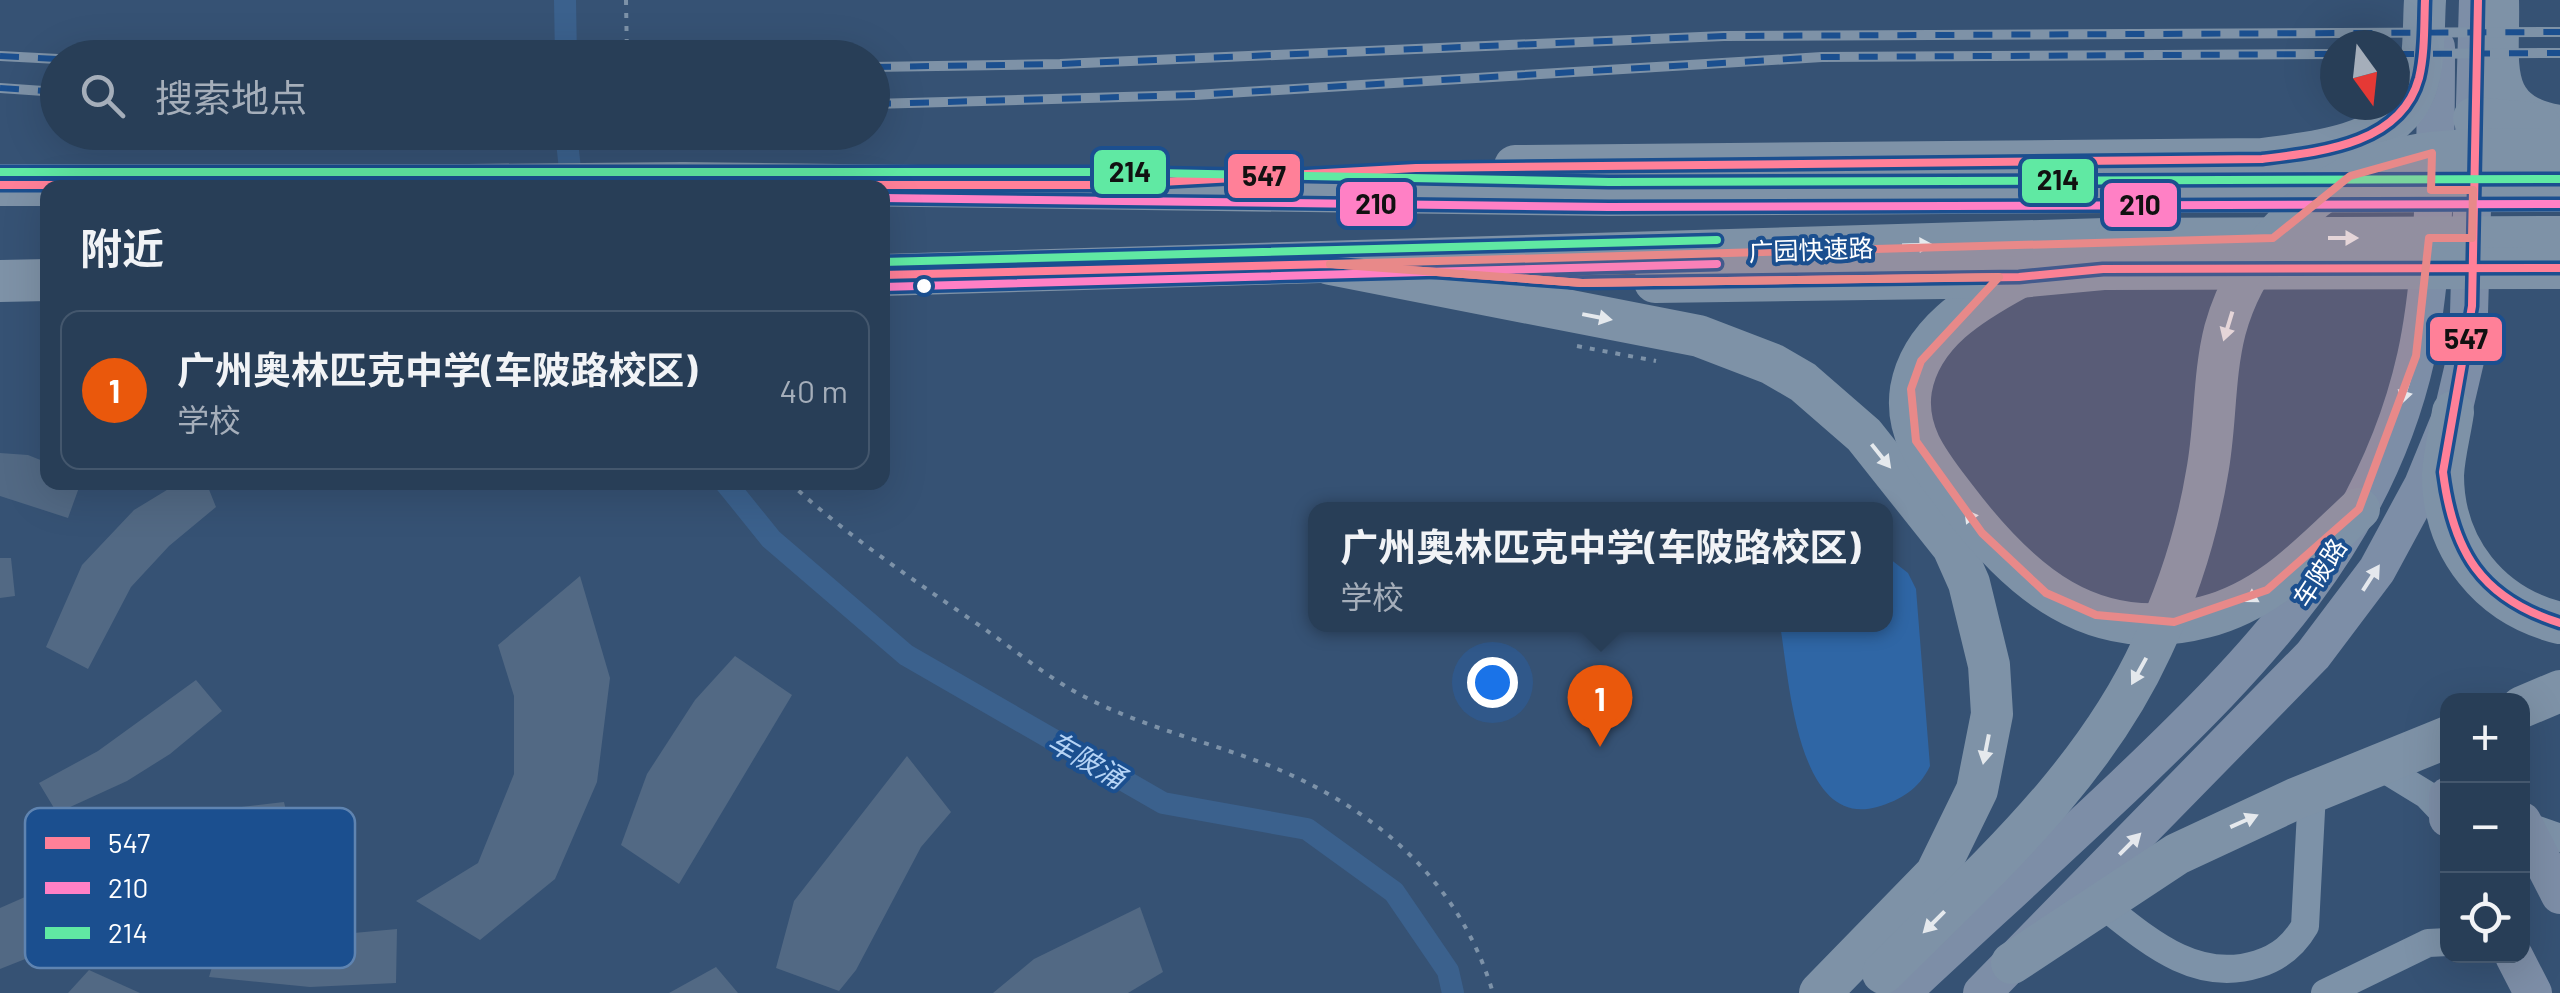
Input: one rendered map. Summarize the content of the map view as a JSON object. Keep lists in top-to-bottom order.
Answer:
{
  "streets": {
    "highway": ["广园快速路"],
    "main road": ["车陂路"]
  },
  "water": ["车陂涌"],
  "lines": ["transit line 547", "transit line 214", "transit line 210"],
  "legend": ["547", "210", "214"],
  "north": "bottom",
  "page": {
    "search": "搜索地点",
    "heading": "附近",
    "list": [
      {
        "mark": "1",
        "name": "广州奥林匹克中学(车陂路校区)",
        "note": "学校",
        "value": "40 m"
      }
    ],
    "popup": ["广州奥林匹克中学(车陂路校区)", "学校"],
    "pins": "1",
    "map_buttons": ["+", "−"]
  }
}
